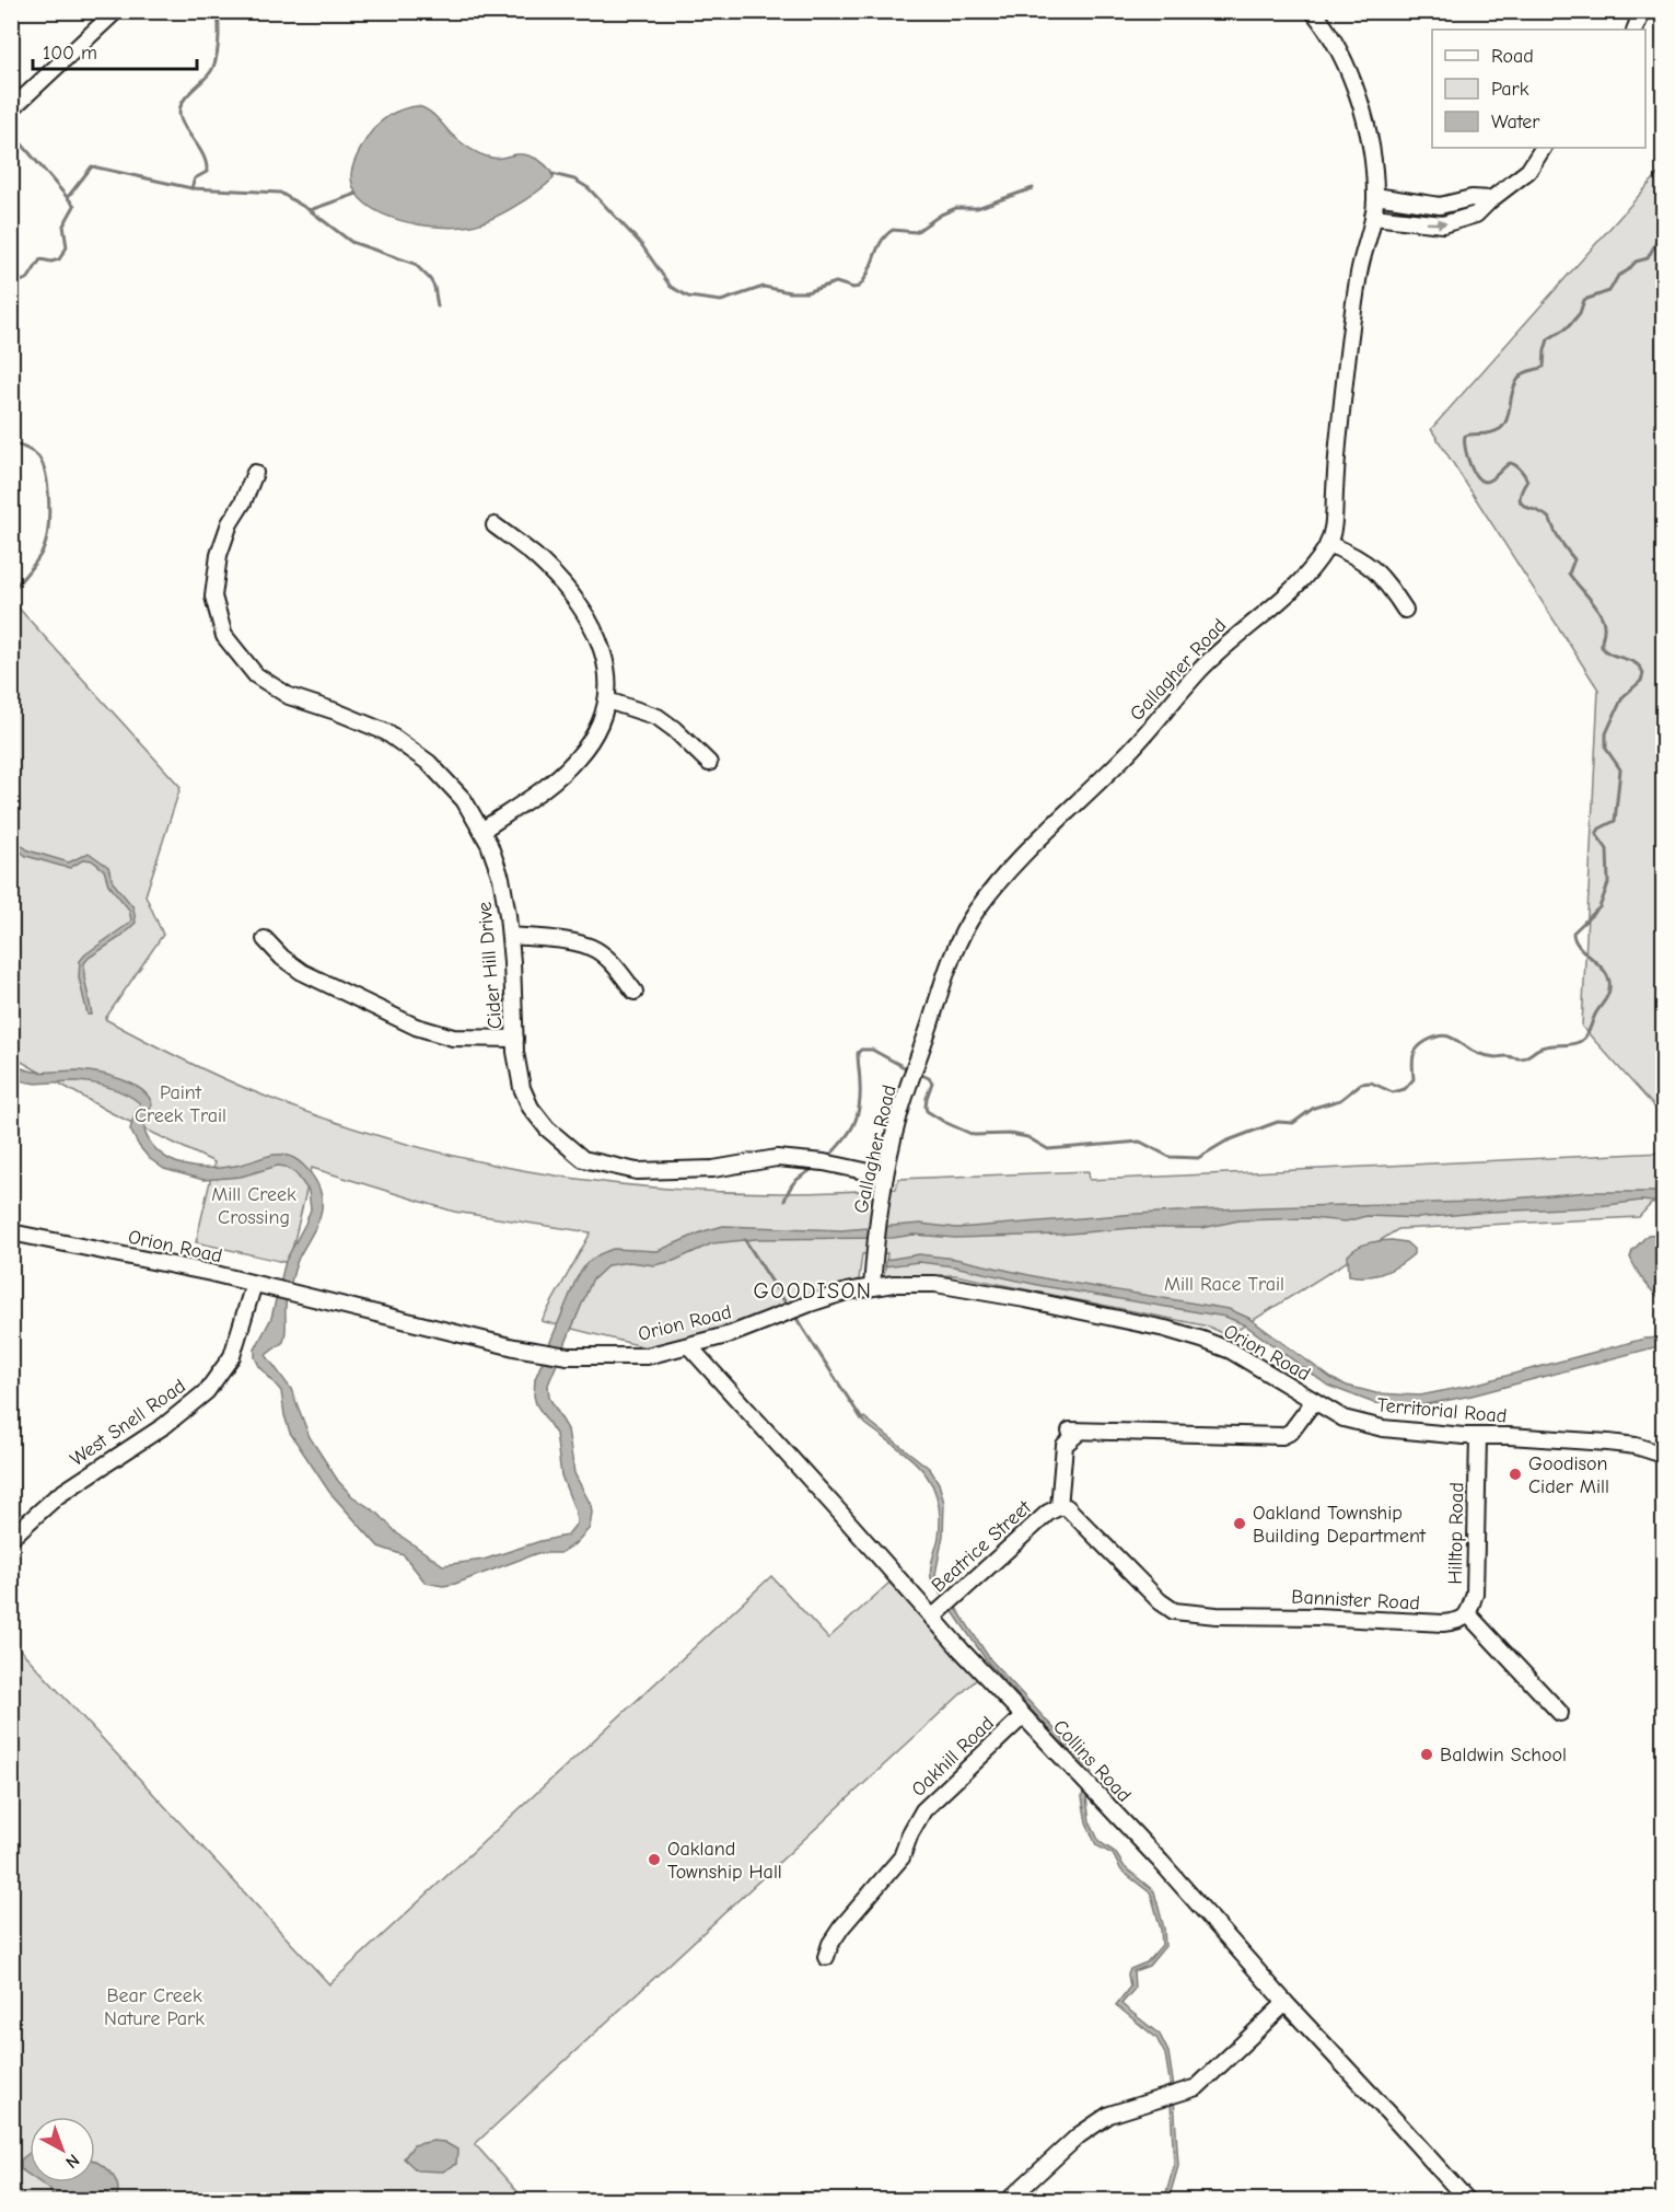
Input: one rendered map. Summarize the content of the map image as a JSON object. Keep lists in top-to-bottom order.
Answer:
{
  "streets": {
    "street": [
      "Gallagher Road",
      "Cider Hill Drive",
      "Orion Road",
      "Territorial Road",
      "West Snell Road",
      "Hilltop Road",
      "Beatrice Street",
      "Bannister Road",
      "Oakhill Road",
      "Collins Road"
    ]
  },
  "crossings": [
    ["Gallagher Road", "Cider Hill Drive"],
    ["Gallagher Road", "Orion Road"],
    ["Orion Road", "Territorial Road"],
    ["Orion Road", "West Snell Road"],
    ["Orion Road", "Collins Road"],
    ["Territorial Road", "Hilltop Road"],
    ["Hilltop Road", "Bannister Road"],
    ["Beatrice Street", "Bannister Road"],
    ["Beatrice Street", "Collins Road"],
    ["Oakhill Road", "Collins Road"]
  ],
  "districts": ["GOODISON"],
  "parks": [
    "Paint Creek Trail",
    "Mill Creek Crossing",
    "Mill Race Trail",
    "Bear Creek Nature Park"
  ],
  "places": [
    "Goodison Cider Mill",
    "Oakland Township Building Department",
    "Baldwin School",
    "Oakland Township Hall"
  ],
  "legend": ["Road", "Park", "Water"],
  "scale_bar": "100 m",
  "north": "bottom right"
}
